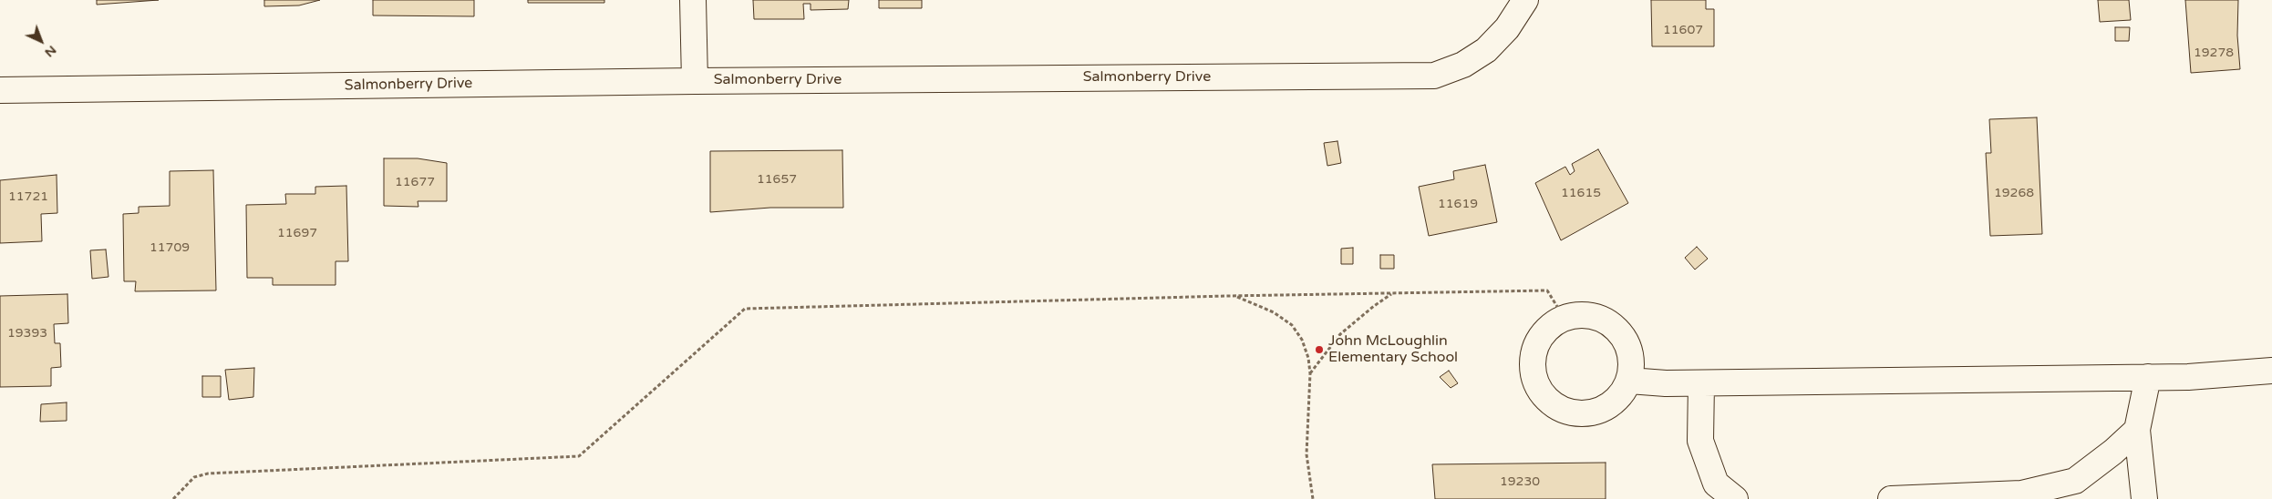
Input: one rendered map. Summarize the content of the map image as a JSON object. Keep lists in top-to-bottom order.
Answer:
{
  "streets": {
    "street": ["Salmonberry Drive"]
  },
  "places": ["John McLoughlin Elementary School"],
  "house_numbers": [
    "11607",
    "19278",
    "11657",
    "11677",
    "11615",
    "19268",
    "11721",
    "11619",
    "11697",
    "11709",
    "19393",
    "19230"
  ],
  "north": "bottom right"
}
